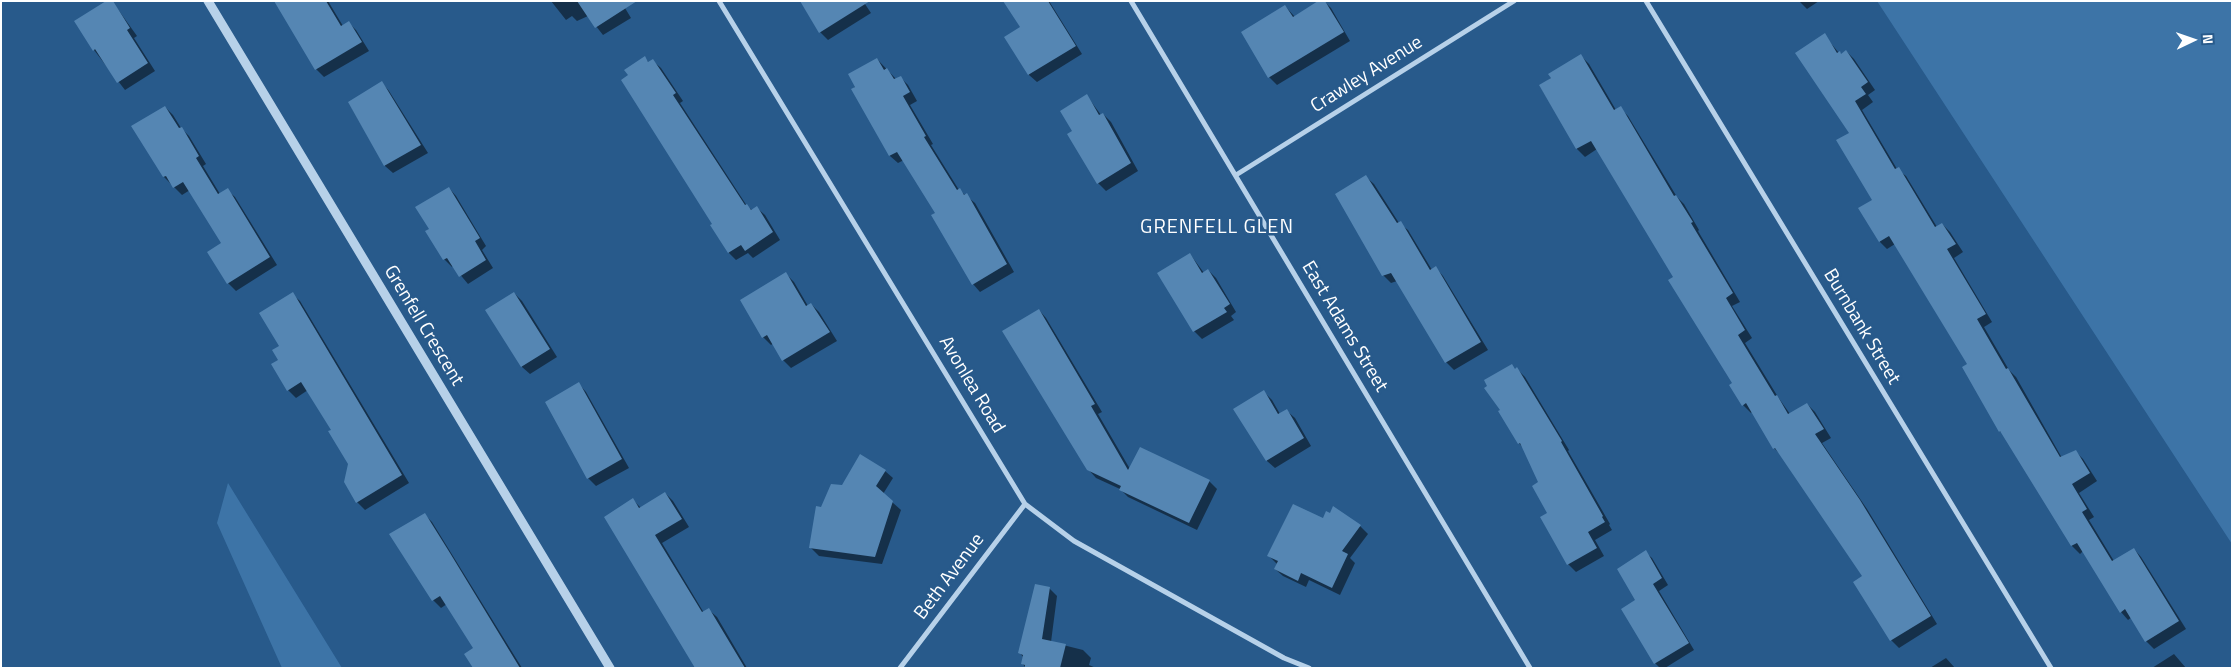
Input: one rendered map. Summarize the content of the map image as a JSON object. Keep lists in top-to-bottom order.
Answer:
{
  "streets": {
    "street": [
      "Crawley Avenue",
      "Grenfell Crescent",
      "East Adams Street",
      "Burnbank Street",
      "Avonlea Road",
      "Beth Avenue"
    ]
  },
  "crossings": [
    ["Crawley Avenue", "East Adams Street"],
    ["Avonlea Road", "Beth Avenue"]
  ],
  "districts": ["GRENFELL GLEN"],
  "north": "right"
}
